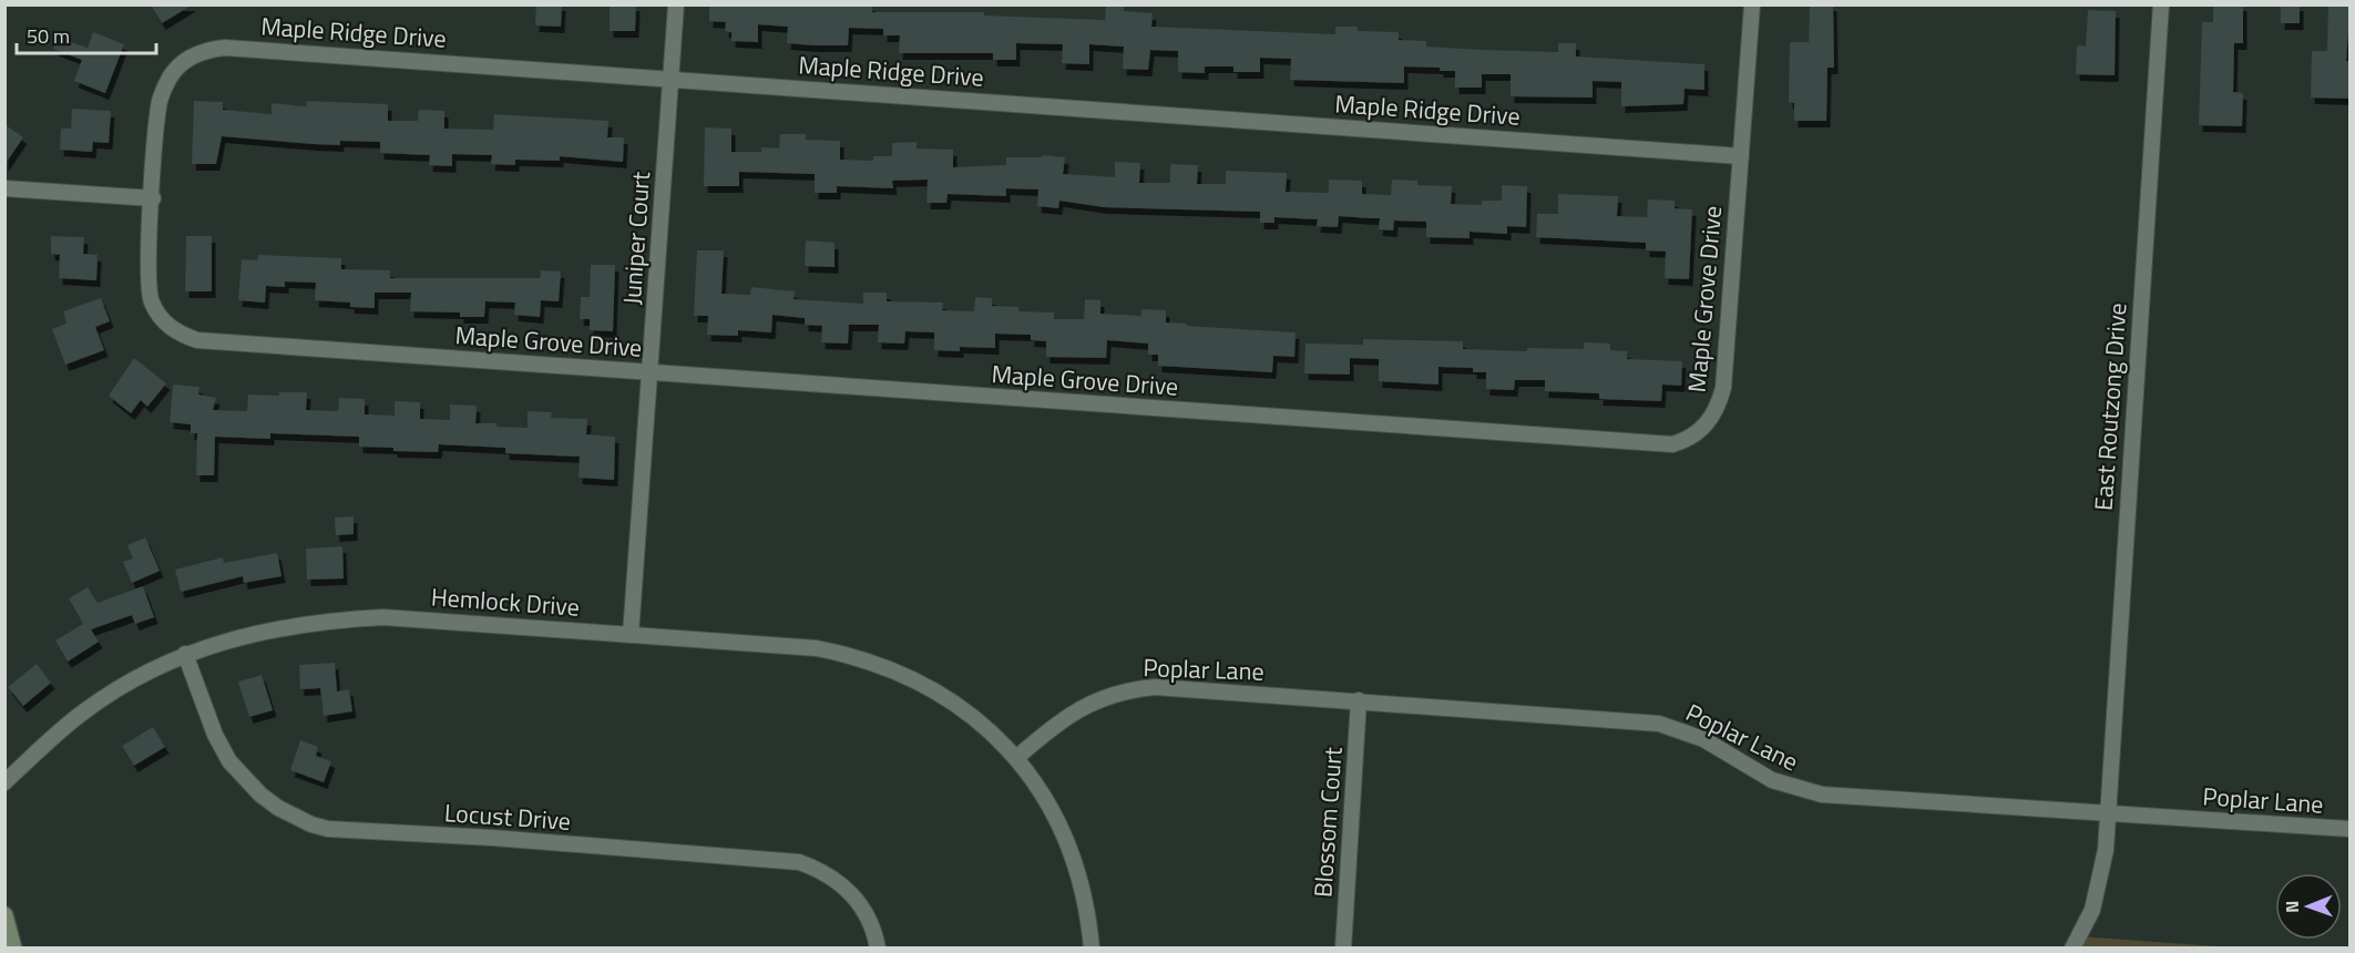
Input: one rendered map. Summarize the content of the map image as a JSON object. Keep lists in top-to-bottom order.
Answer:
{
  "streets": {
    "street": [
      "Maple Ridge Drive",
      "Juniper Court",
      "Maple Grove Drive",
      "East Routzong Drive",
      "Hemlock Drive",
      "Poplar Lane",
      "Locust Drive",
      "Blossom Court"
    ]
  },
  "crossings": [
    ["Maple Ridge Drive", "Juniper Court"],
    ["Maple Ridge Drive", "Maple Grove Drive"],
    ["Juniper Court", "Maple Grove Drive"],
    ["Juniper Court", "Hemlock Drive"],
    ["East Routzong Drive", "Poplar Lane"],
    ["Hemlock Drive", "Poplar Lane"],
    ["Hemlock Drive", "Locust Drive"],
    ["Poplar Lane", "Blossom Court"]
  ],
  "scale_bar": "50 m",
  "north": "left"
}
